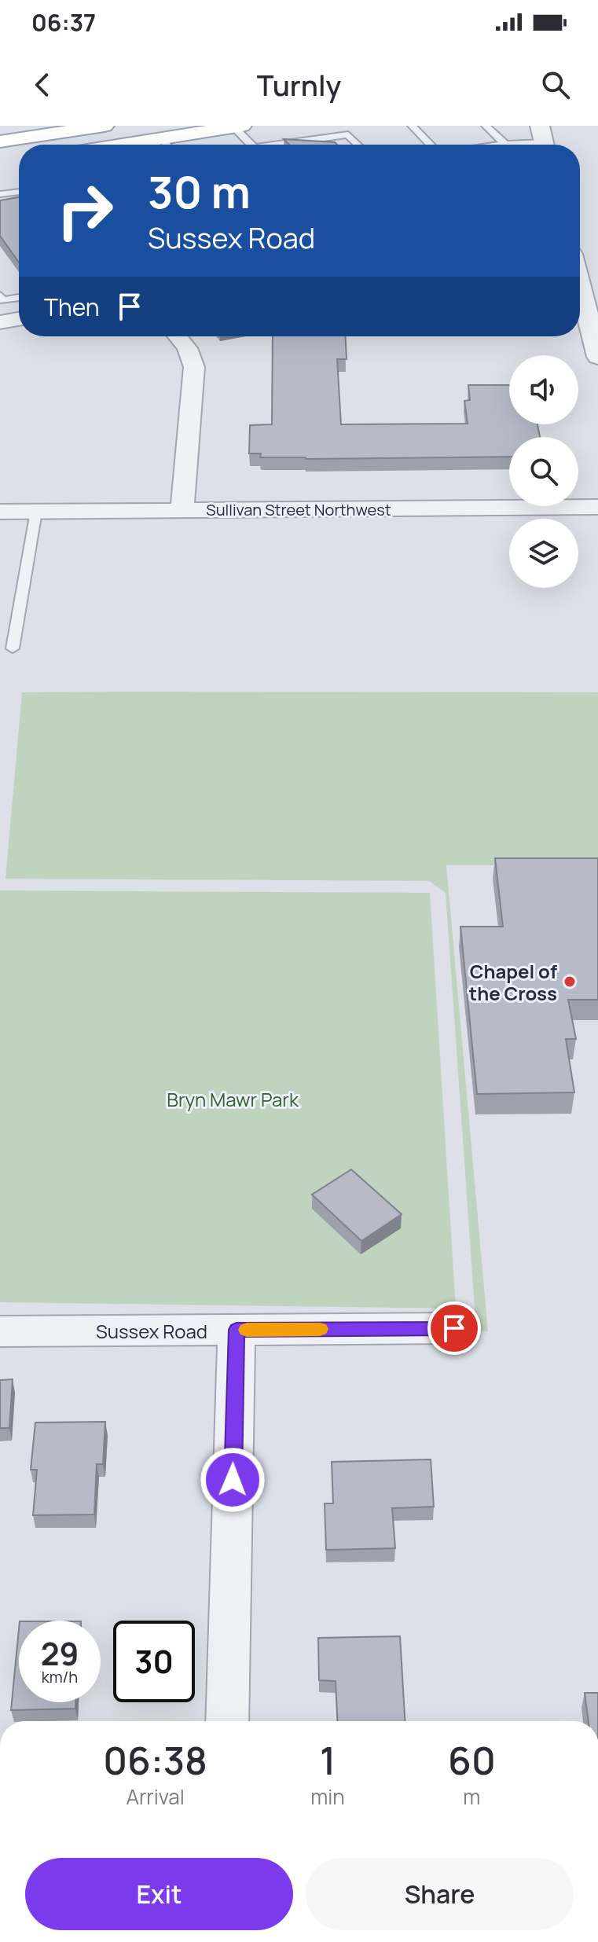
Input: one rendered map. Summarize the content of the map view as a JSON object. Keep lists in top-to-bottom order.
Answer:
{
  "streets": {
    "street": ["Sullivan Street Northwest", "Sussex Road"]
  },
  "parks": ["Bryn Mawr Park"],
  "places": ["Chapel of the Cross"],
  "page": {
    "status": "06:37",
    "header": "Turnly",
    "turn": ["30 m", "Sussex Road"],
    "then": "Then",
    "speed": "29 km/h",
    "limit": "30",
    "eta": [
      "06:38",
      "Arrival",
      "1",
      "min",
      "60",
      "m"
    ],
    "buttons": ["Exit", "Share"]
  }
}
